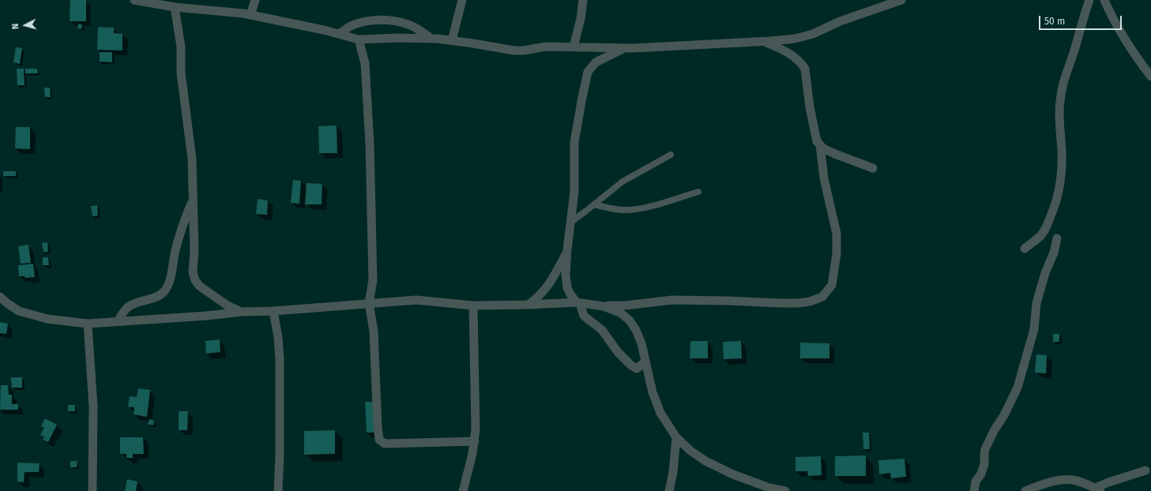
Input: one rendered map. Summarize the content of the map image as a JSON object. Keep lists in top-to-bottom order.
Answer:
{
  "scale_bar": "50 m",
  "north": "left"
}
